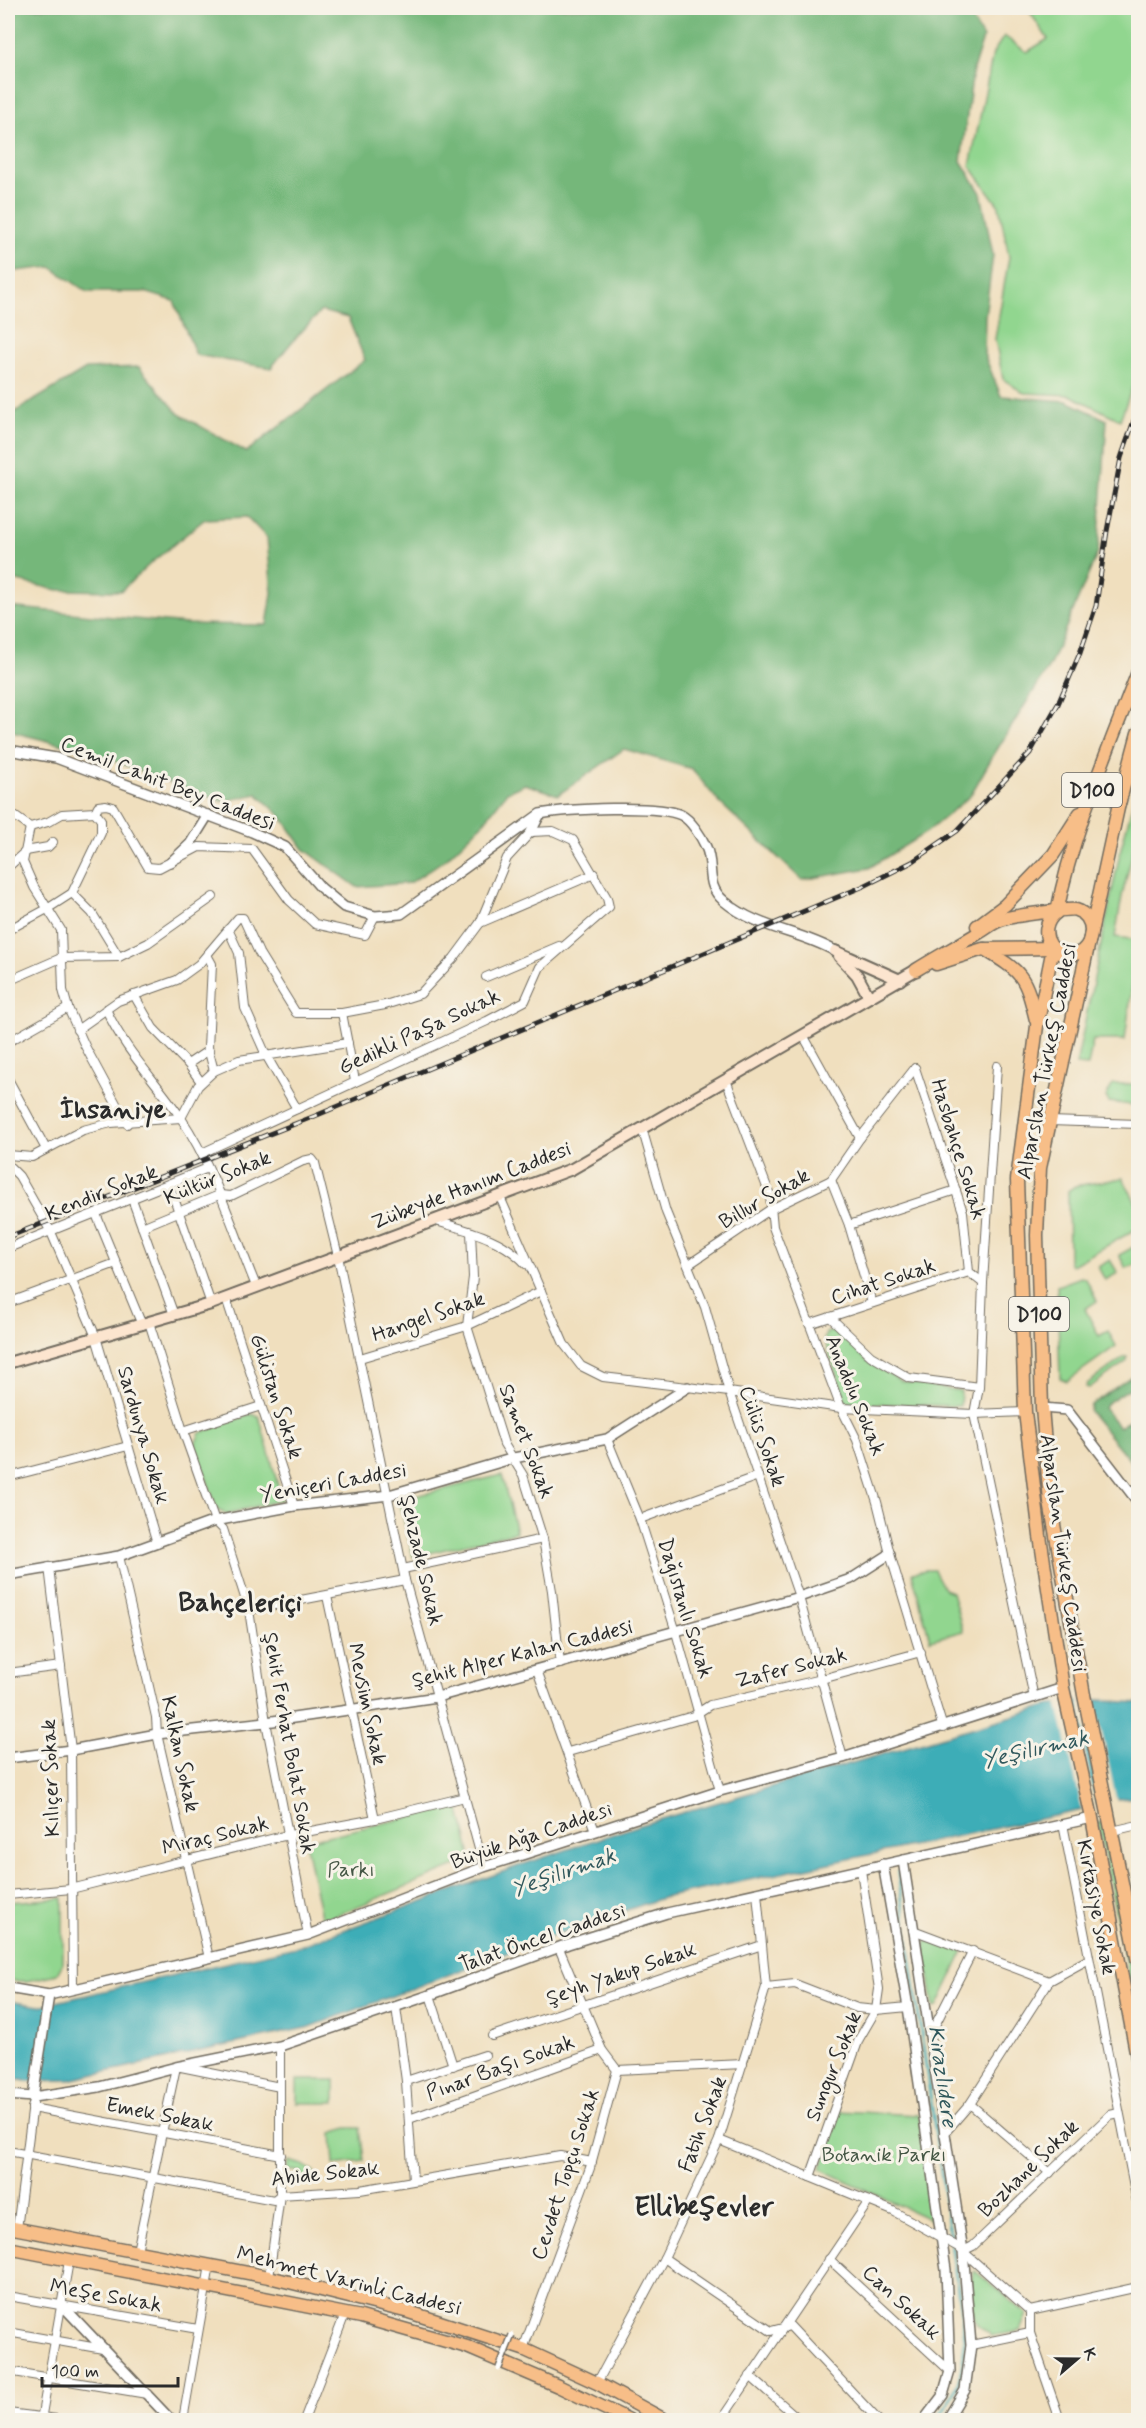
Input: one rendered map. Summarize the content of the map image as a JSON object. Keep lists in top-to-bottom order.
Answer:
{
  "streets": {
    "main road": [
      "D100",
      "Alparslan Türkeş Caddesi",
      "Zübeyde Hanım Caddesi",
      "Mehmet Varinli Caddesi"
    ],
    "street": [
      "Cemil Cahit Bey Caddesi",
      "Gedikli Paşa Sokak",
      "Hasbahçe Sokak",
      "Kültür Sokak",
      "Kendir Sokak",
      "Billur Sokak",
      "Cihat Sokak",
      "Hangel Sokak",
      "Anadolu Sokak",
      "Gülistan Sokak",
      "Sardunya Sokak",
      "Cülüs Sokak",
      "Samet Sokak",
      "Yeniçeri Caddesi",
      "Şehzade Sokak",
      "Dağıstanlı Sokak",
      "Şehit Alper Kalan Caddesi",
      "Zafer Sokak",
      "Mevsim Sokak",
      "Şehit Ferhat Bolat Sokak",
      "Kalkan Sokak",
      "Kılıçer Sokak",
      "Miraç Sokak",
      "Büyük Ağa Caddesi",
      "Kırtasiye Sokak",
      "Talat Öncel Caddesi",
      "Şeyh Yakup Sokak",
      "Sungur Sokak",
      "Pınar Başı Sokak",
      "Emek Sokak",
      "Fatih Sokak",
      "Bozhane Sokak",
      "Abide Sokak",
      "Cevdet Topçu Sokak",
      "Meşe Sokak",
      "Can Sokak"
    ]
  },
  "crossings": [
    ["D100", "Alparslan Türkeş Caddesi"],
    ["D100", "Büyük Ağa Caddesi"],
    ["D100", "Talat Öncel Caddesi"],
    ["Alparslan Türkeş Caddesi", "Büyük Ağa Caddesi"],
    ["Hasbahçe Sokak", "Billur Sokak"],
    ["Hasbahçe Sokak", "Cihat Sokak"],
    ["Kültür Sokak", "Zübeyde Hanım Caddesi"],
    ["Kültür Sokak", "Şehzade Sokak"],
    ["Zübeyde Hanım Caddesi", "Anadolu Sokak"],
    ["Zübeyde Hanım Caddesi", "Gülistan Sokak"],
    ["Zübeyde Hanım Caddesi", "Sardunya Sokak"],
    ["Zübeyde Hanım Caddesi", "Cülüs Sokak"],
    ["Zübeyde Hanım Caddesi", "Şehzade Sokak"],
    ["Zübeyde Hanım Caddesi", "Şehit Ferhat Bolat Sokak"],
    ["Kendir Sokak", "Sardunya Sokak"],
    ["Kendir Sokak", "Şehit Ferhat Bolat Sokak"],
    ["Billur Sokak", "Anadolu Sokak"],
    ["Billur Sokak", "Cülüs Sokak"],
    ["Cihat Sokak", "Anadolu Sokak"],
    ["Hangel Sokak", "Samet Sokak"],
    ["Hangel Sokak", "Şehzade Sokak"],
    ["Anadolu Sokak", "Şehit Alper Kalan Caddesi"],
    ["Anadolu Sokak", "Zafer Sokak"],
    ["Anadolu Sokak", "Büyük Ağa Caddesi"],
    ["Gülistan Sokak", "Yeniçeri Caddesi"],
    ["Sardunya Sokak", "Yeniçeri Caddesi"],
    ["Cülüs Sokak", "Şehit Alper Kalan Caddesi"],
    ["Cülüs Sokak", "Zafer Sokak"],
    ["Cülüs Sokak", "Büyük Ağa Caddesi"],
    ["Samet Sokak", "Yeniçeri Caddesi"],
    ["Samet Sokak", "Şehit Alper Kalan Caddesi"],
    ["Yeniçeri Caddesi", "Şehzade Sokak"],
    ["Yeniçeri Caddesi", "Dağıstanlı Sokak"],
    ["Yeniçeri Caddesi", "Şehit Ferhat Bolat Sokak"],
    ["Yeniçeri Caddesi", "Kalkan Sokak"],
    ["Yeniçeri Caddesi", "Kılıçer Sokak"],
    ["Şehzade Sokak", "Şehit Alper Kalan Caddesi"],
    ["Şehzade Sokak", "Miraç Sokak"],
    ["Şehzade Sokak", "Büyük Ağa Caddesi"],
    ["Dağıstanlı Sokak", "Şehit Alper Kalan Caddesi"],
    ["Dağıstanlı Sokak", "Zafer Sokak"],
    ["Dağıstanlı Sokak", "Büyük Ağa Caddesi"],
    ["Şehit Alper Kalan Caddesi", "Mevsim Sokak"],
    ["Şehit Alper Kalan Caddesi", "Şehit Ferhat Bolat Sokak"],
    ["Şehit Alper Kalan Caddesi", "Kalkan Sokak"],
    ["Şehit Alper Kalan Caddesi", "Kılıçer Sokak"],
    ["Mevsim Sokak", "Miraç Sokak"],
    ["Şehit Ferhat Bolat Sokak", "Miraç Sokak"],
    ["Şehit Ferhat Bolat Sokak", "Büyük Ağa Caddesi"],
    ["Kalkan Sokak", "Miraç Sokak"],
    ["Kalkan Sokak", "Büyük Ağa Caddesi"],
    ["Kılıçer Sokak", "Miraç Sokak"],
    ["Kılıçer Sokak", "Büyük Ağa Caddesi"],
    ["Kırtasiye Sokak", "Talat Öncel Caddesi"],
    ["Kırtasiye Sokak", "Bozhane Sokak"],
    ["Talat Öncel Caddesi", "Sungur Sokak"],
    ["Talat Öncel Caddesi", "Fatih Sokak"],
    ["Talat Öncel Caddesi", "Cevdet Topçu Sokak"],
    ["Şeyh Yakup Sokak", "Fatih Sokak"],
    ["Şeyh Yakup Sokak", "Cevdet Topçu Sokak"],
    ["Pınar Başı Sokak", "Cevdet Topçu Sokak"],
    ["Fatih Sokak", "Mehmet Varinli Caddesi"],
    ["Abide Sokak", "Cevdet Topçu Sokak"],
    ["Cevdet Topçu Sokak", "Mehmet Varinli Caddesi"]
  ],
  "districts": ["İhsaniye", "Bahçeleriçi", "Ellibeşevler"],
  "water": ["Yeşilırmak", "Kirazlıdere"],
  "parks": ["Parkı", "Botanik Parkı"],
  "scale_bar": "100 m",
  "north": "right"
}
